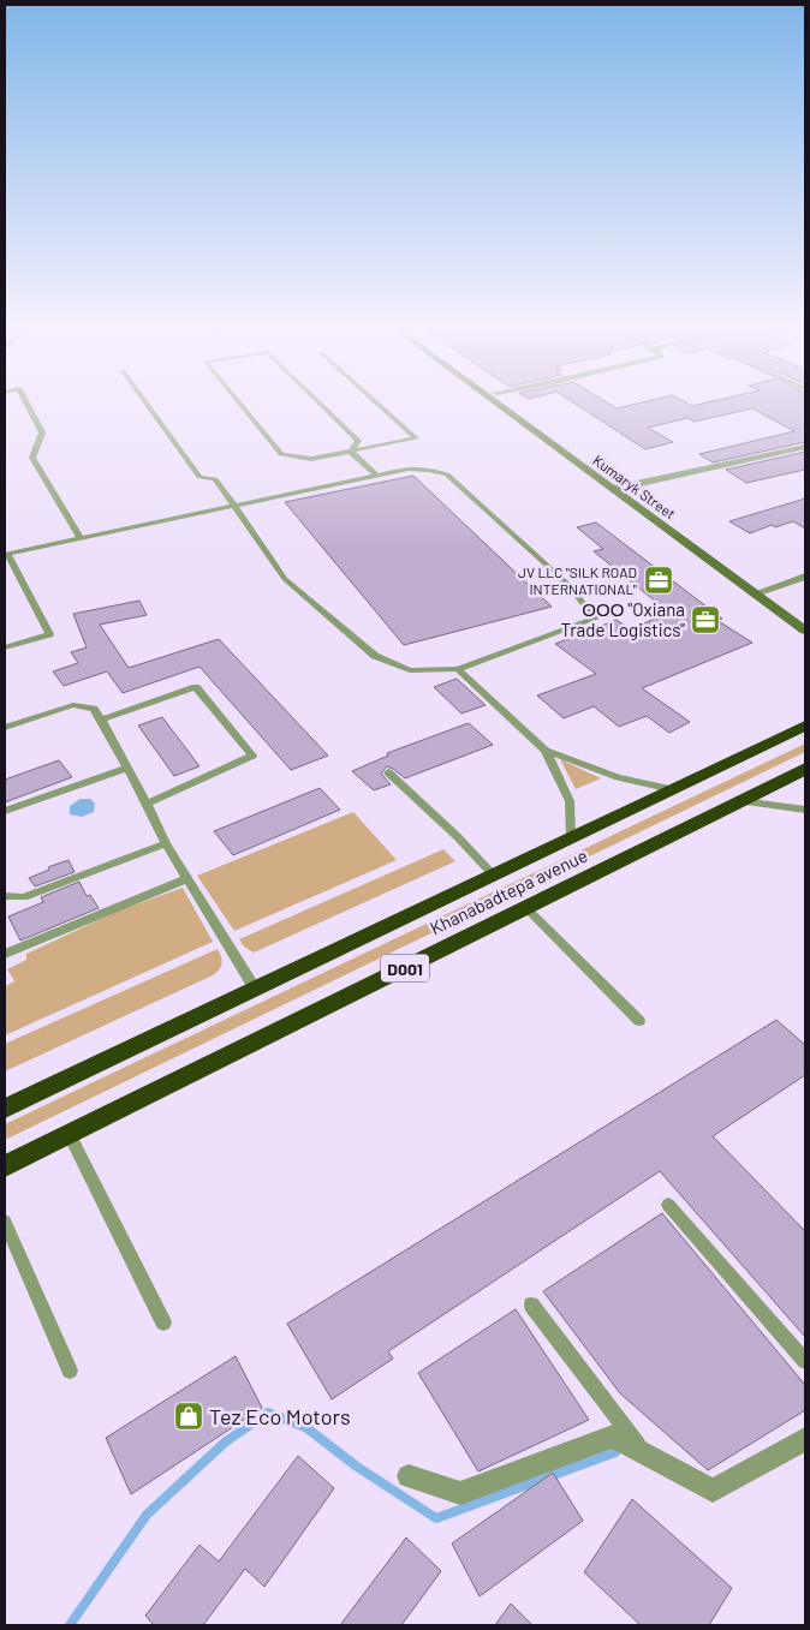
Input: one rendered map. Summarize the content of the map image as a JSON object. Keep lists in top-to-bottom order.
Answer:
{
  "streets": {
    "highway": ["Khanabadtepa avenue", "D001"],
    "main road": ["Kumaryk Street"]
  },
  "places": {
    "office": ["JV LLC \"SILK ROAD INTERNATIONAL\"", "ООО \"Oxiana Trade Logistics\""],
    "shop": ["Tez Eco Motors"]
  }
}
